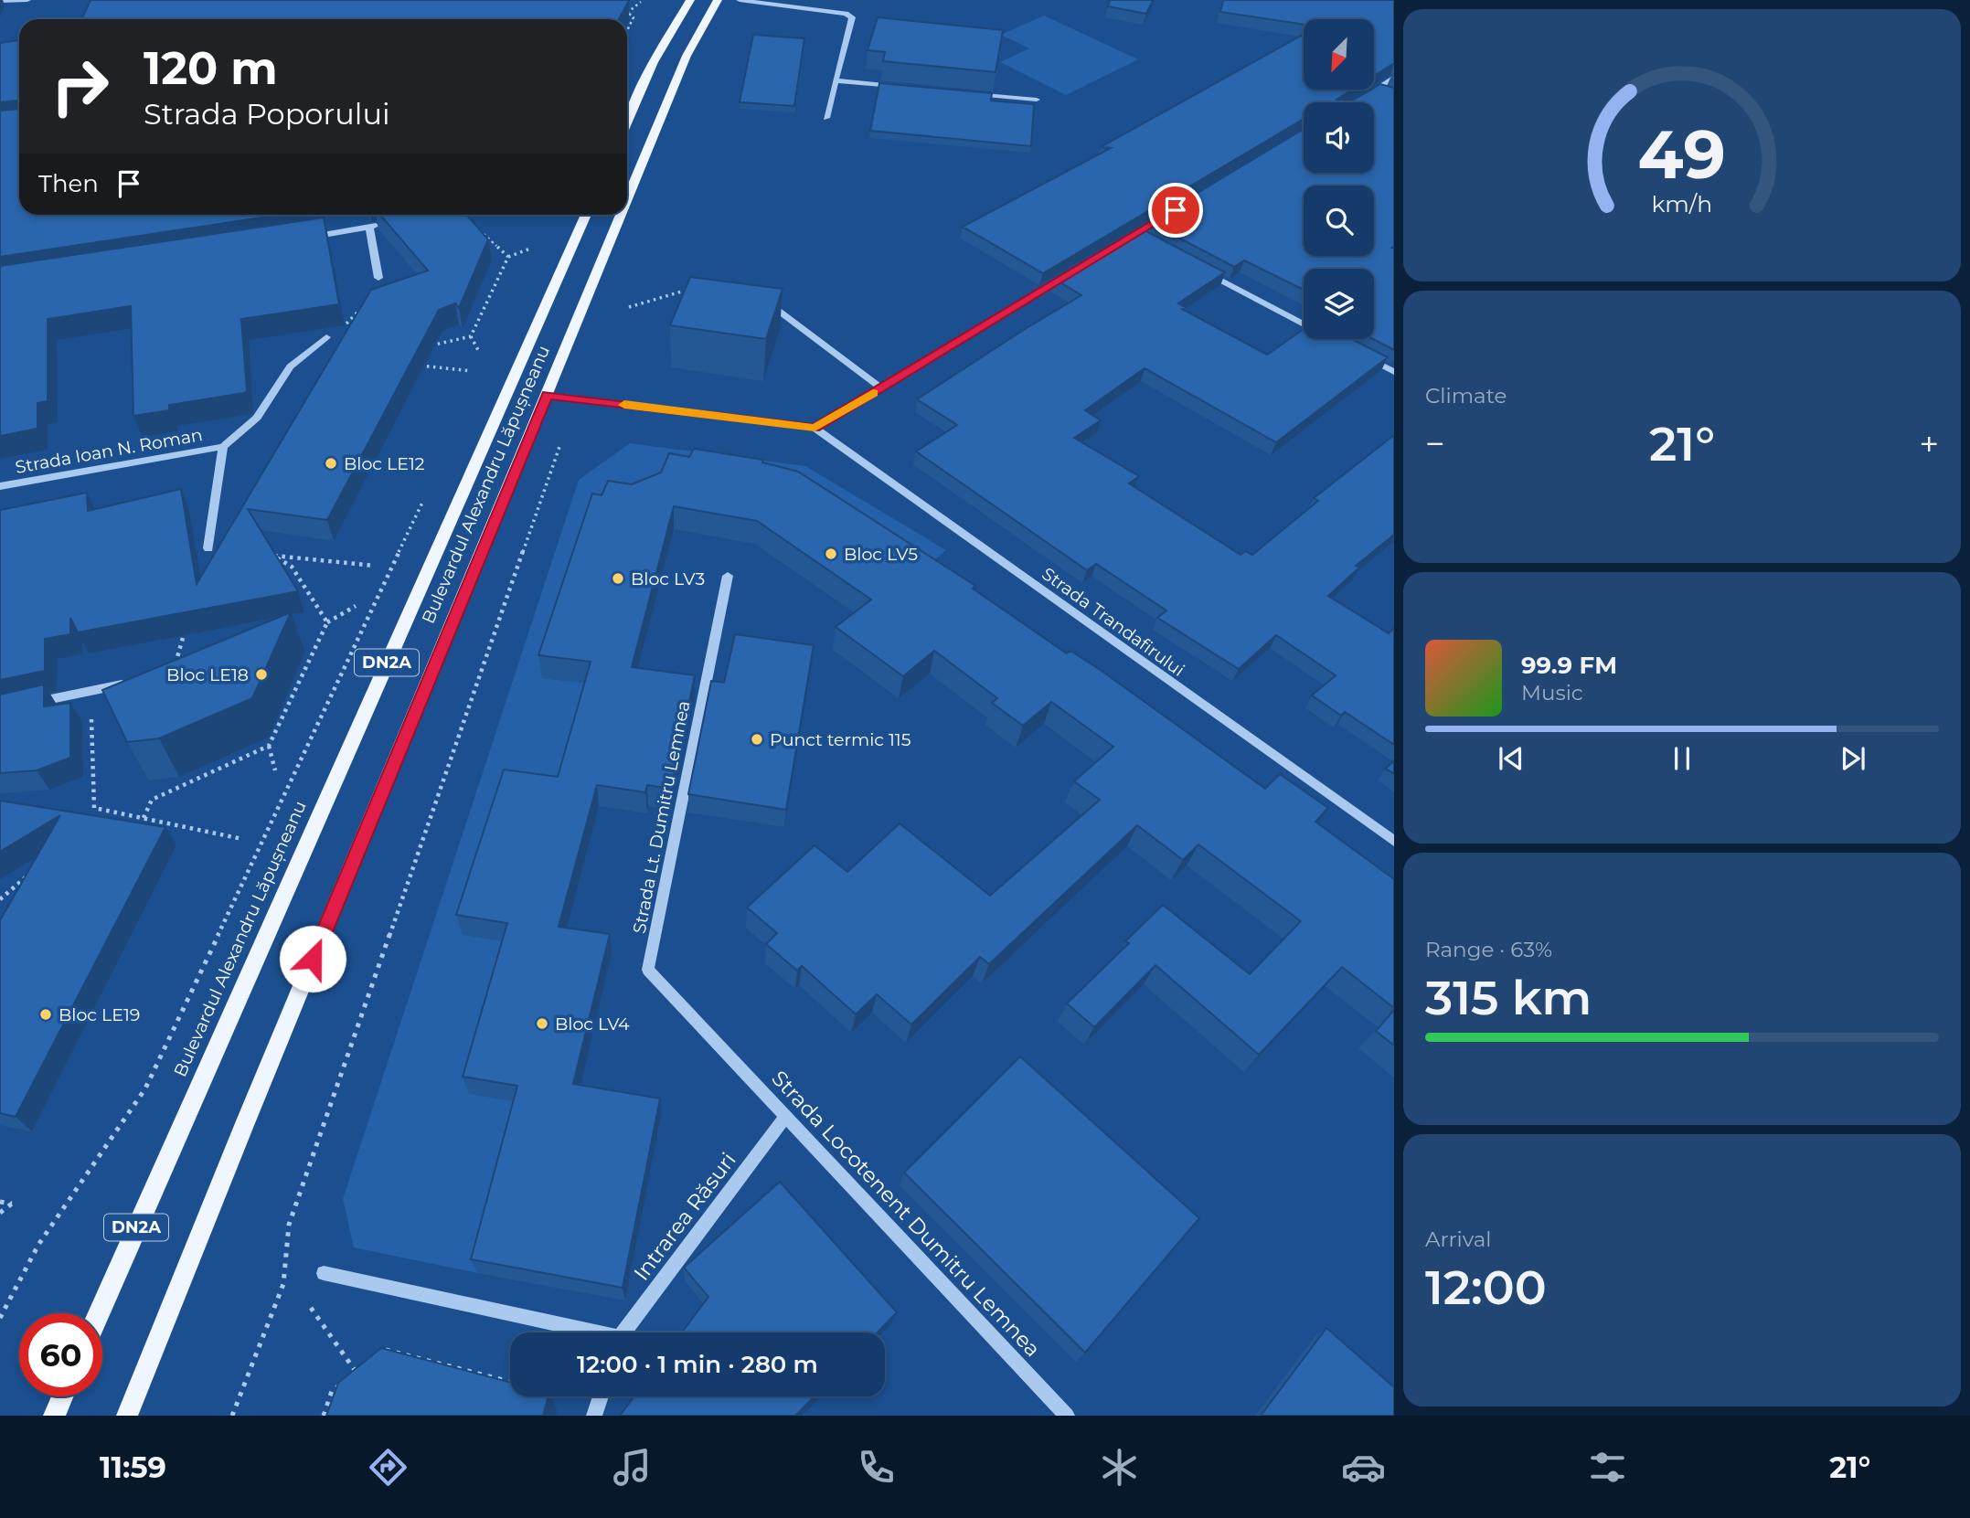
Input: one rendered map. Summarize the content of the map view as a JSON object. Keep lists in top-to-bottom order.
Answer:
{
  "streets": {
    "main road": ["Bulevardul Alexandru Lăpușneanu", "DN2A"],
    "street": [
      "Strada Ioan N. Roman",
      "Strada Trandafirului",
      "Strada Lt. Dumitru Lemnea",
      "Strada Locotenent Dumitru Lemnea",
      "Intrarea Răsuri"
    ]
  },
  "crossings": [
    ["Strada Lt. Dumitru Lemnea", "Strada Locotenent Dumitru Lemnea"],
    ["Strada Locotenent Dumitru Lemnea", "Intrarea Răsuri"]
  ],
  "places": [
    "Bloc LE12",
    "Bloc LV5",
    "Bloc LV3",
    "Bloc LE18",
    "Punct termic 115",
    "Bloc LE19",
    "Bloc LV4"
  ],
  "north": "bottom left",
  "page": {
    "turn": ["120 m", "Strada Poporului"],
    "then": "Then",
    "tile": [
      "Climate",
      ["Range · 63%", "315 km"],
      ["Arrival", "12:00"]
    ],
    "heat": ["−", "21°", "+"],
    "song": ["99.9 FM", "Music"],
    "limit": "60",
    "trip": "12:00 · 1 min · 280 m",
    "tabs": ["11:59", "21°"],
    "gauge": ["49", "km/h"]
  }
}
